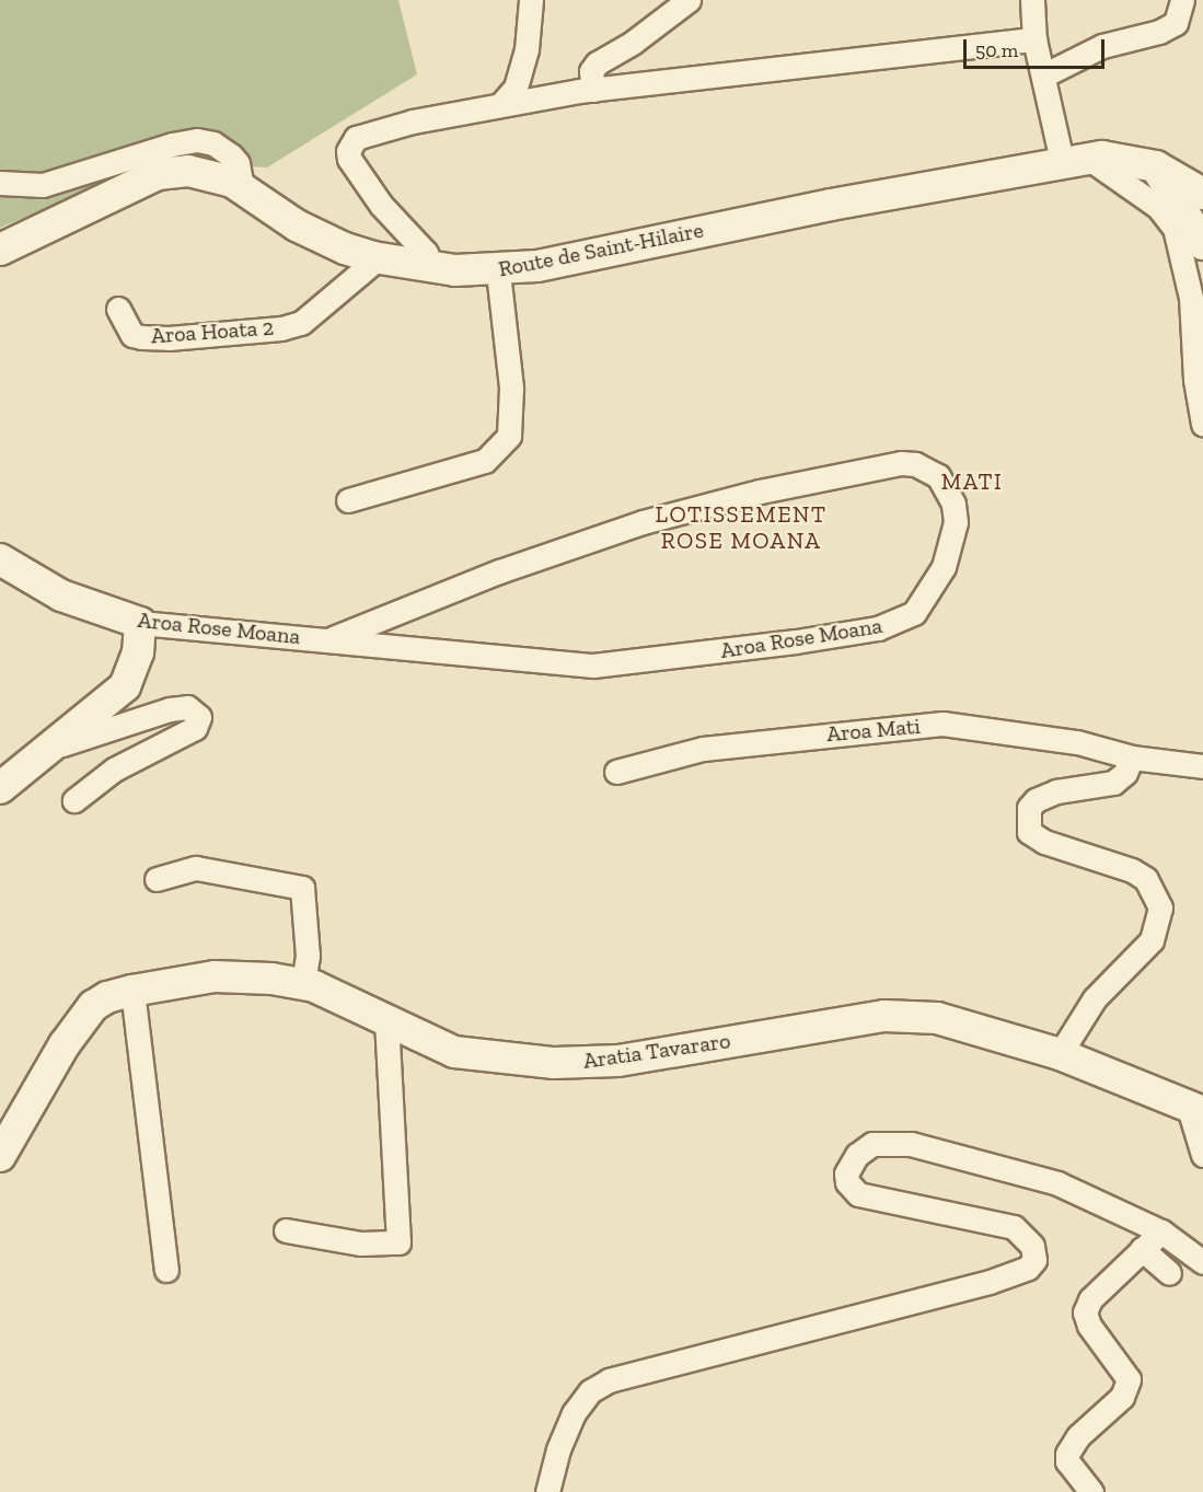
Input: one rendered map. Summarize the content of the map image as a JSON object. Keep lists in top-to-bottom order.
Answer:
{
  "streets": {
    "main road": ["Route de Saint-Hilaire", "Aroa Rose Moana", "Aratia Tavararo"],
    "street": ["Aroa Hoata 2", "Aroa Mati"]
  },
  "crossings": [
    ["Route de Saint-Hilaire", "Aroa Hoata 2"]
  ],
  "districts": ["MATI", "LOTISSEMENT ROSE MOANA"],
  "scale_bar": "50 m"
}
